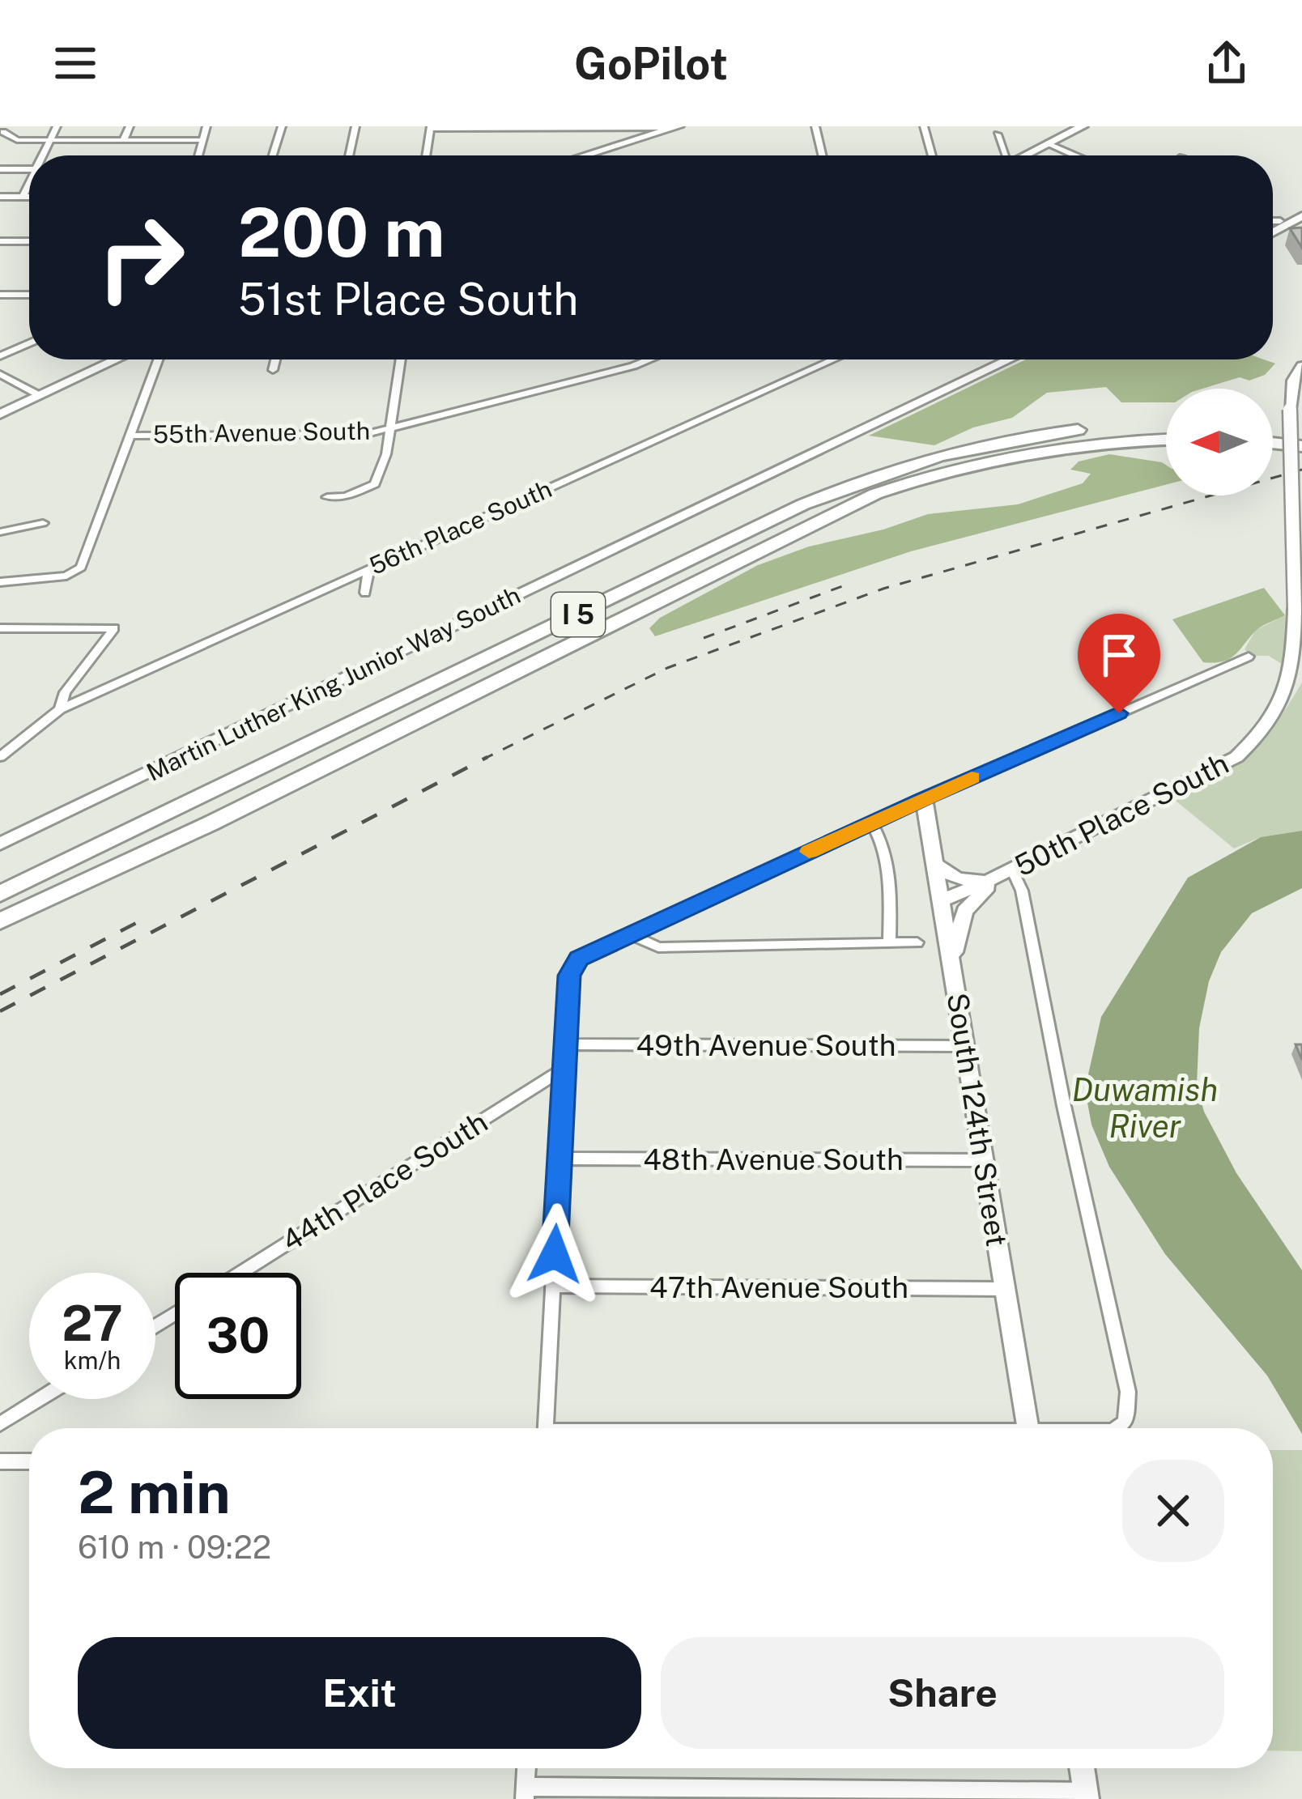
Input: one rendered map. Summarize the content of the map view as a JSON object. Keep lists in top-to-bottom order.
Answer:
{
  "streets": {
    "highway": ["I 5"],
    "main road": ["Martin Luther King Junior Way South", "50th Place South", "South 124th Street"],
    "street": [
      "55th Avenue South",
      "56th Place South",
      "49th Avenue South",
      "48th Avenue South",
      "44th Place South",
      "47th Avenue South"
    ]
  },
  "crossings": [
    ["50th Place South", "South 124th Street"],
    ["49th Avenue South", "South 124th Street"],
    ["South 124th Street", "48th Avenue South"],
    ["South 124th Street", "47th Avenue South"]
  ],
  "water": ["Duwamish River"],
  "north": "left",
  "page": {
    "header": "GoPilot",
    "turn": ["200 m", "51st Place South"],
    "speed": "27 km/h",
    "limit": "30",
    "heading": ["2 min", "610 m · 09:22"],
    "buttons": ["Exit", "Share"]
  }
}
